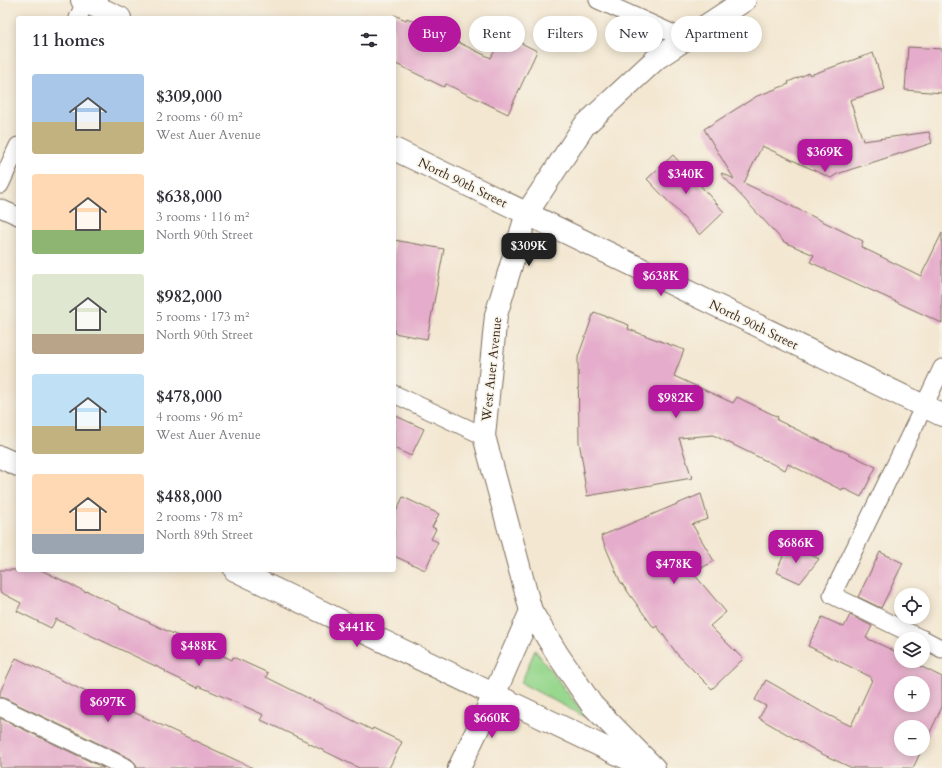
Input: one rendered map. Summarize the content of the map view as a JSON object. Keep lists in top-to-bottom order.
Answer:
{
  "streets": {
    "street": ["North 90th Street", "West Auer Avenue"]
  },
  "crossings": [
    ["North 90th Street", "West Auer Avenue"]
  ],
  "page": {
    "chip": [
      "Buy",
      "Rent",
      "Filters",
      "New",
      "Apartment"
    ],
    "heading": "11 homes",
    "list": [
      {
        "name": "$309,000",
        "note": "2 rooms · 60 m² · West Auer Avenue"
      },
      {
        "name": "$638,000",
        "note": "3 rooms · 116 m² · North 90th Street"
      },
      {
        "name": "$982,000",
        "note": "5 rooms · 173 m² · North 90th Street"
      },
      {
        "name": "$478,000",
        "note": "4 rooms · 96 m² · West Auer Avenue"
      },
      {
        "name": "$488,000",
        "note": "2 rooms · 78 m² · North 89th Street"
      }
    ],
    "price": [
      "$369K",
      "$340K",
      "$309K",
      "$638K",
      "$982K",
      "$686K",
      "$478K",
      "$441K",
      "$488K",
      "$697K",
      "$660K"
    ],
    "map_buttons": ["+", "−"]
  }
}
